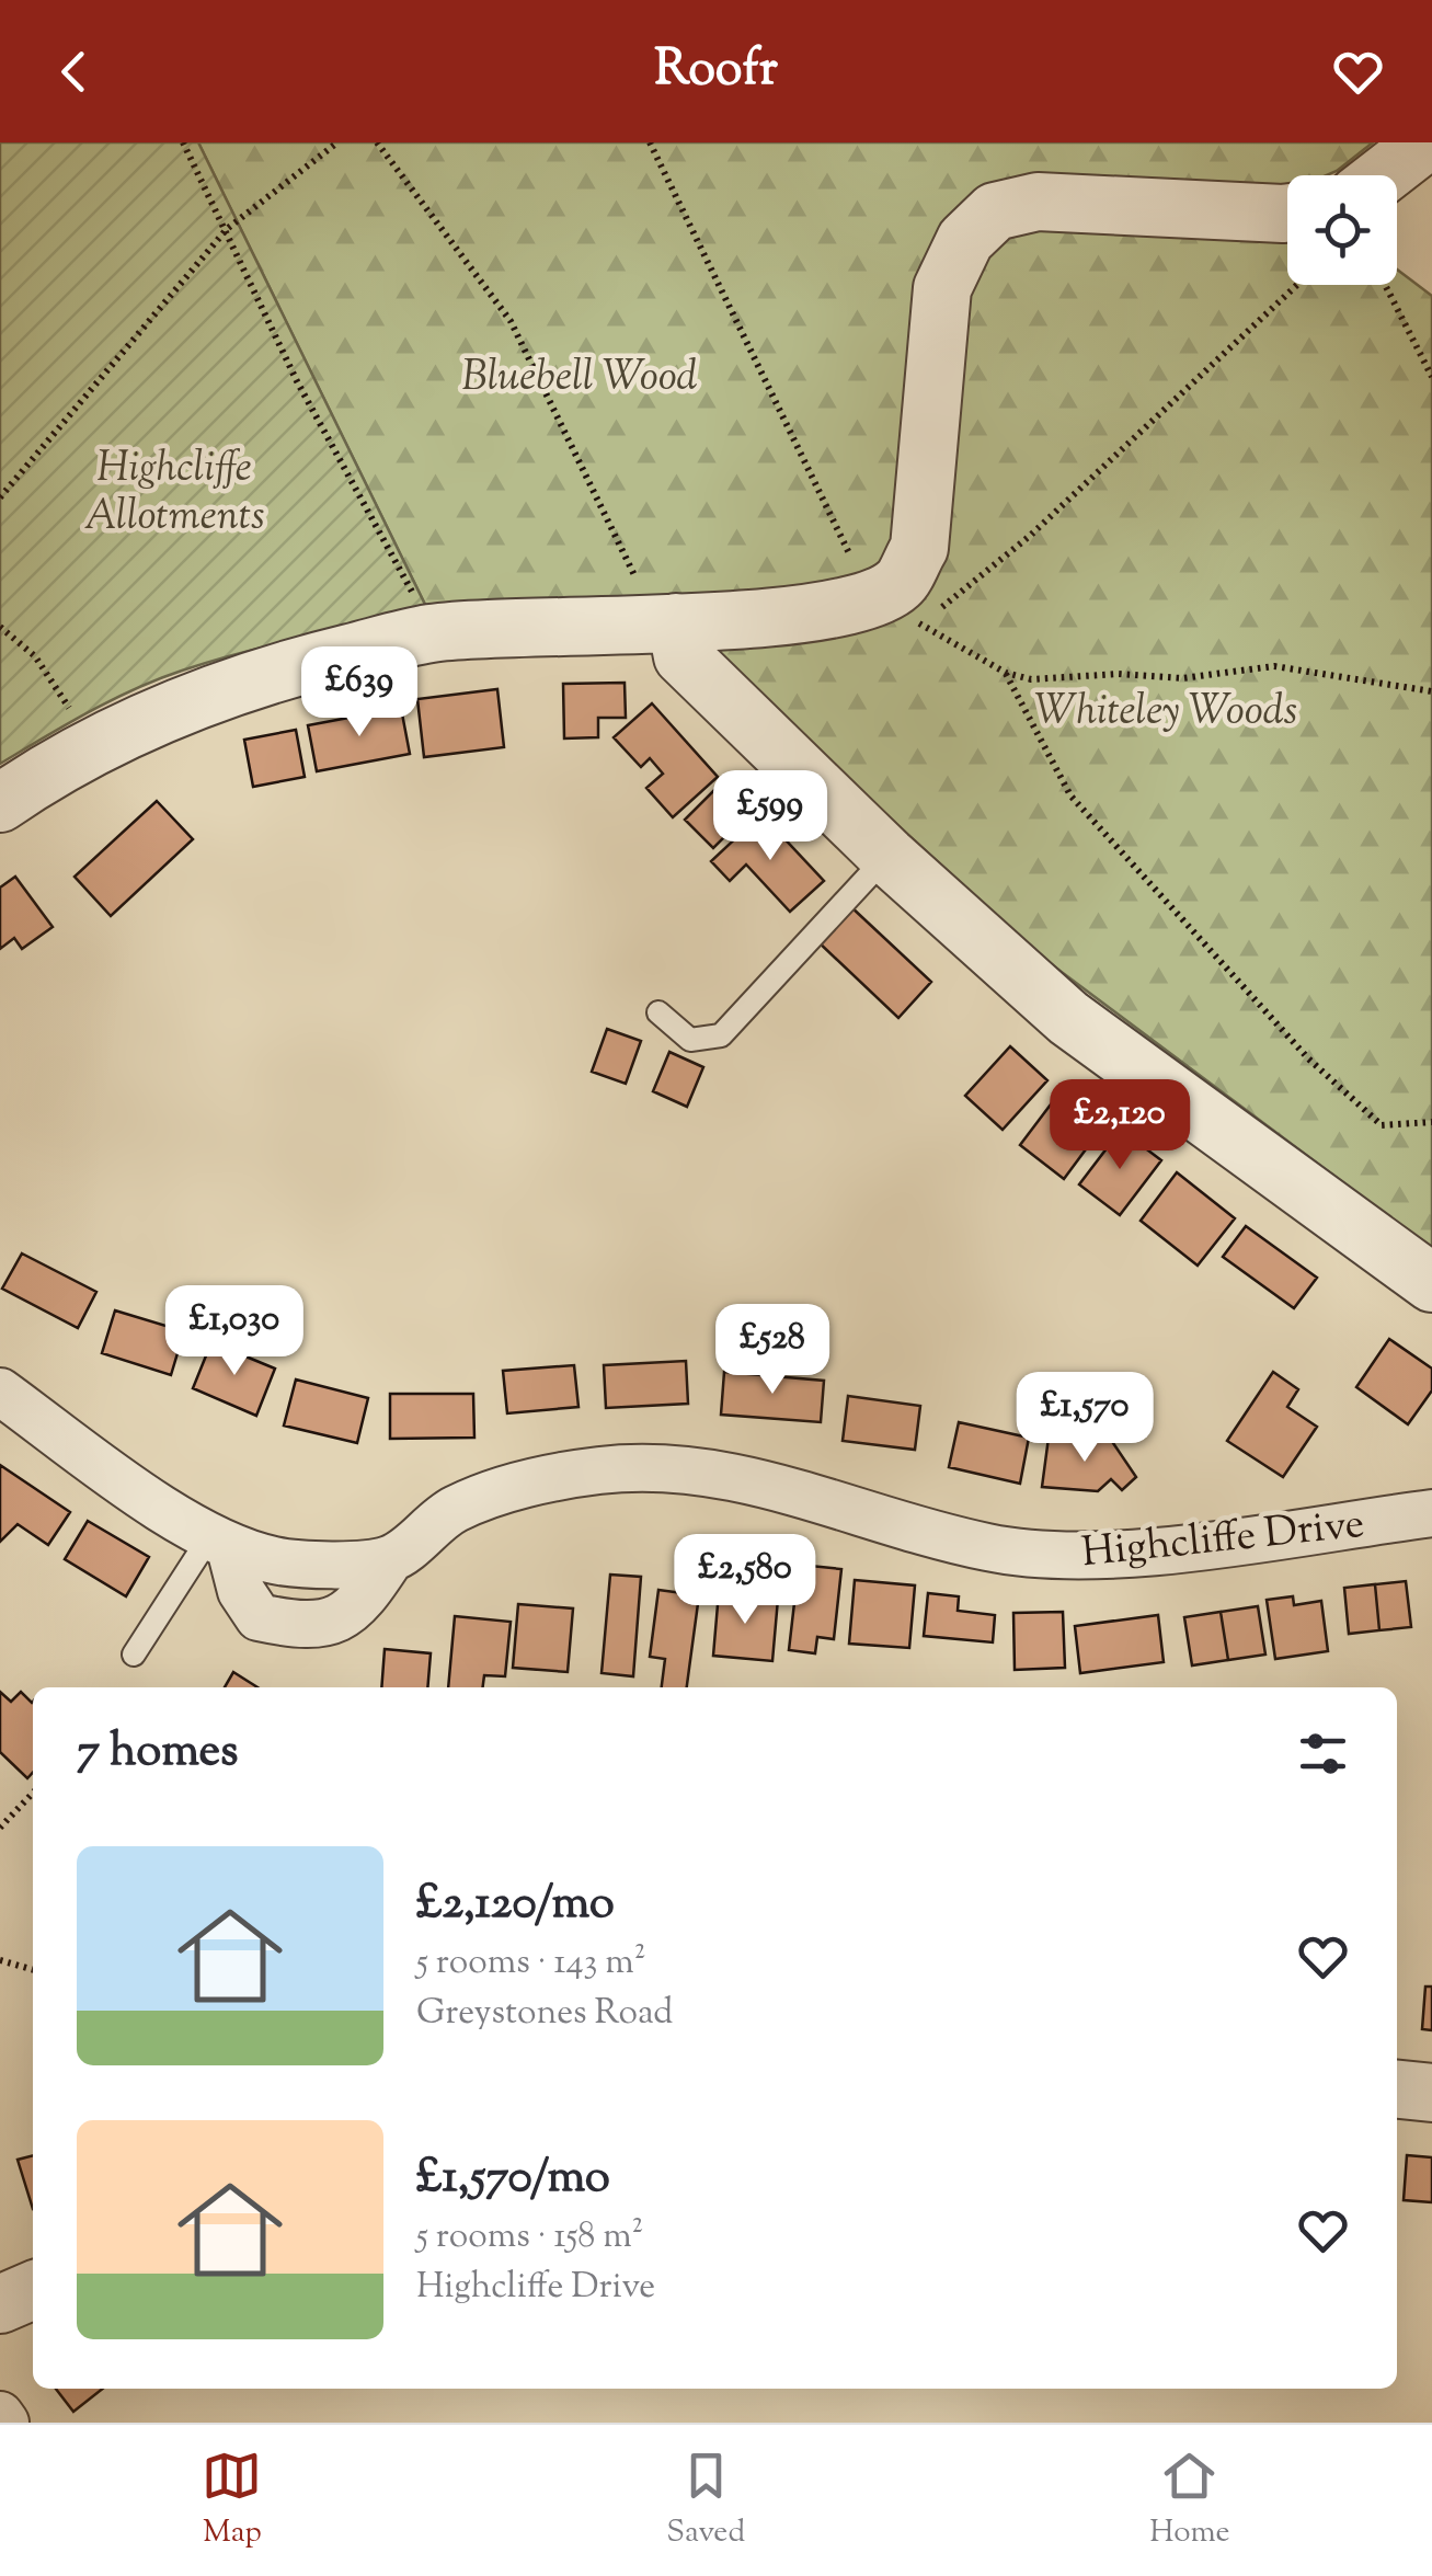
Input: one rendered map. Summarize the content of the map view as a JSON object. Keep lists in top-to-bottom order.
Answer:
{
  "streets": {
    "street": ["Highcliffe Drive"]
  },
  "parks": ["Bluebell Wood", "Highcliffe Allotments", "Whiteley Woods"],
  "page": {
    "header": "Roofr",
    "price": [
      "£639",
      "£599",
      "£2,120",
      "£1,030",
      "£528",
      "£1,570",
      "£2,580"
    ],
    "heading": "7 homes",
    "list": [
      {
        "name": "£2,120/mo",
        "note": "5 rooms · 143 m² · Greystones Road"
      },
      {
        "name": "£1,570/mo",
        "note": "5 rooms · 158 m² · Highcliffe Drive"
      }
    ],
    "tabs": ["Map", "Saved", "Home"]
  }
}
